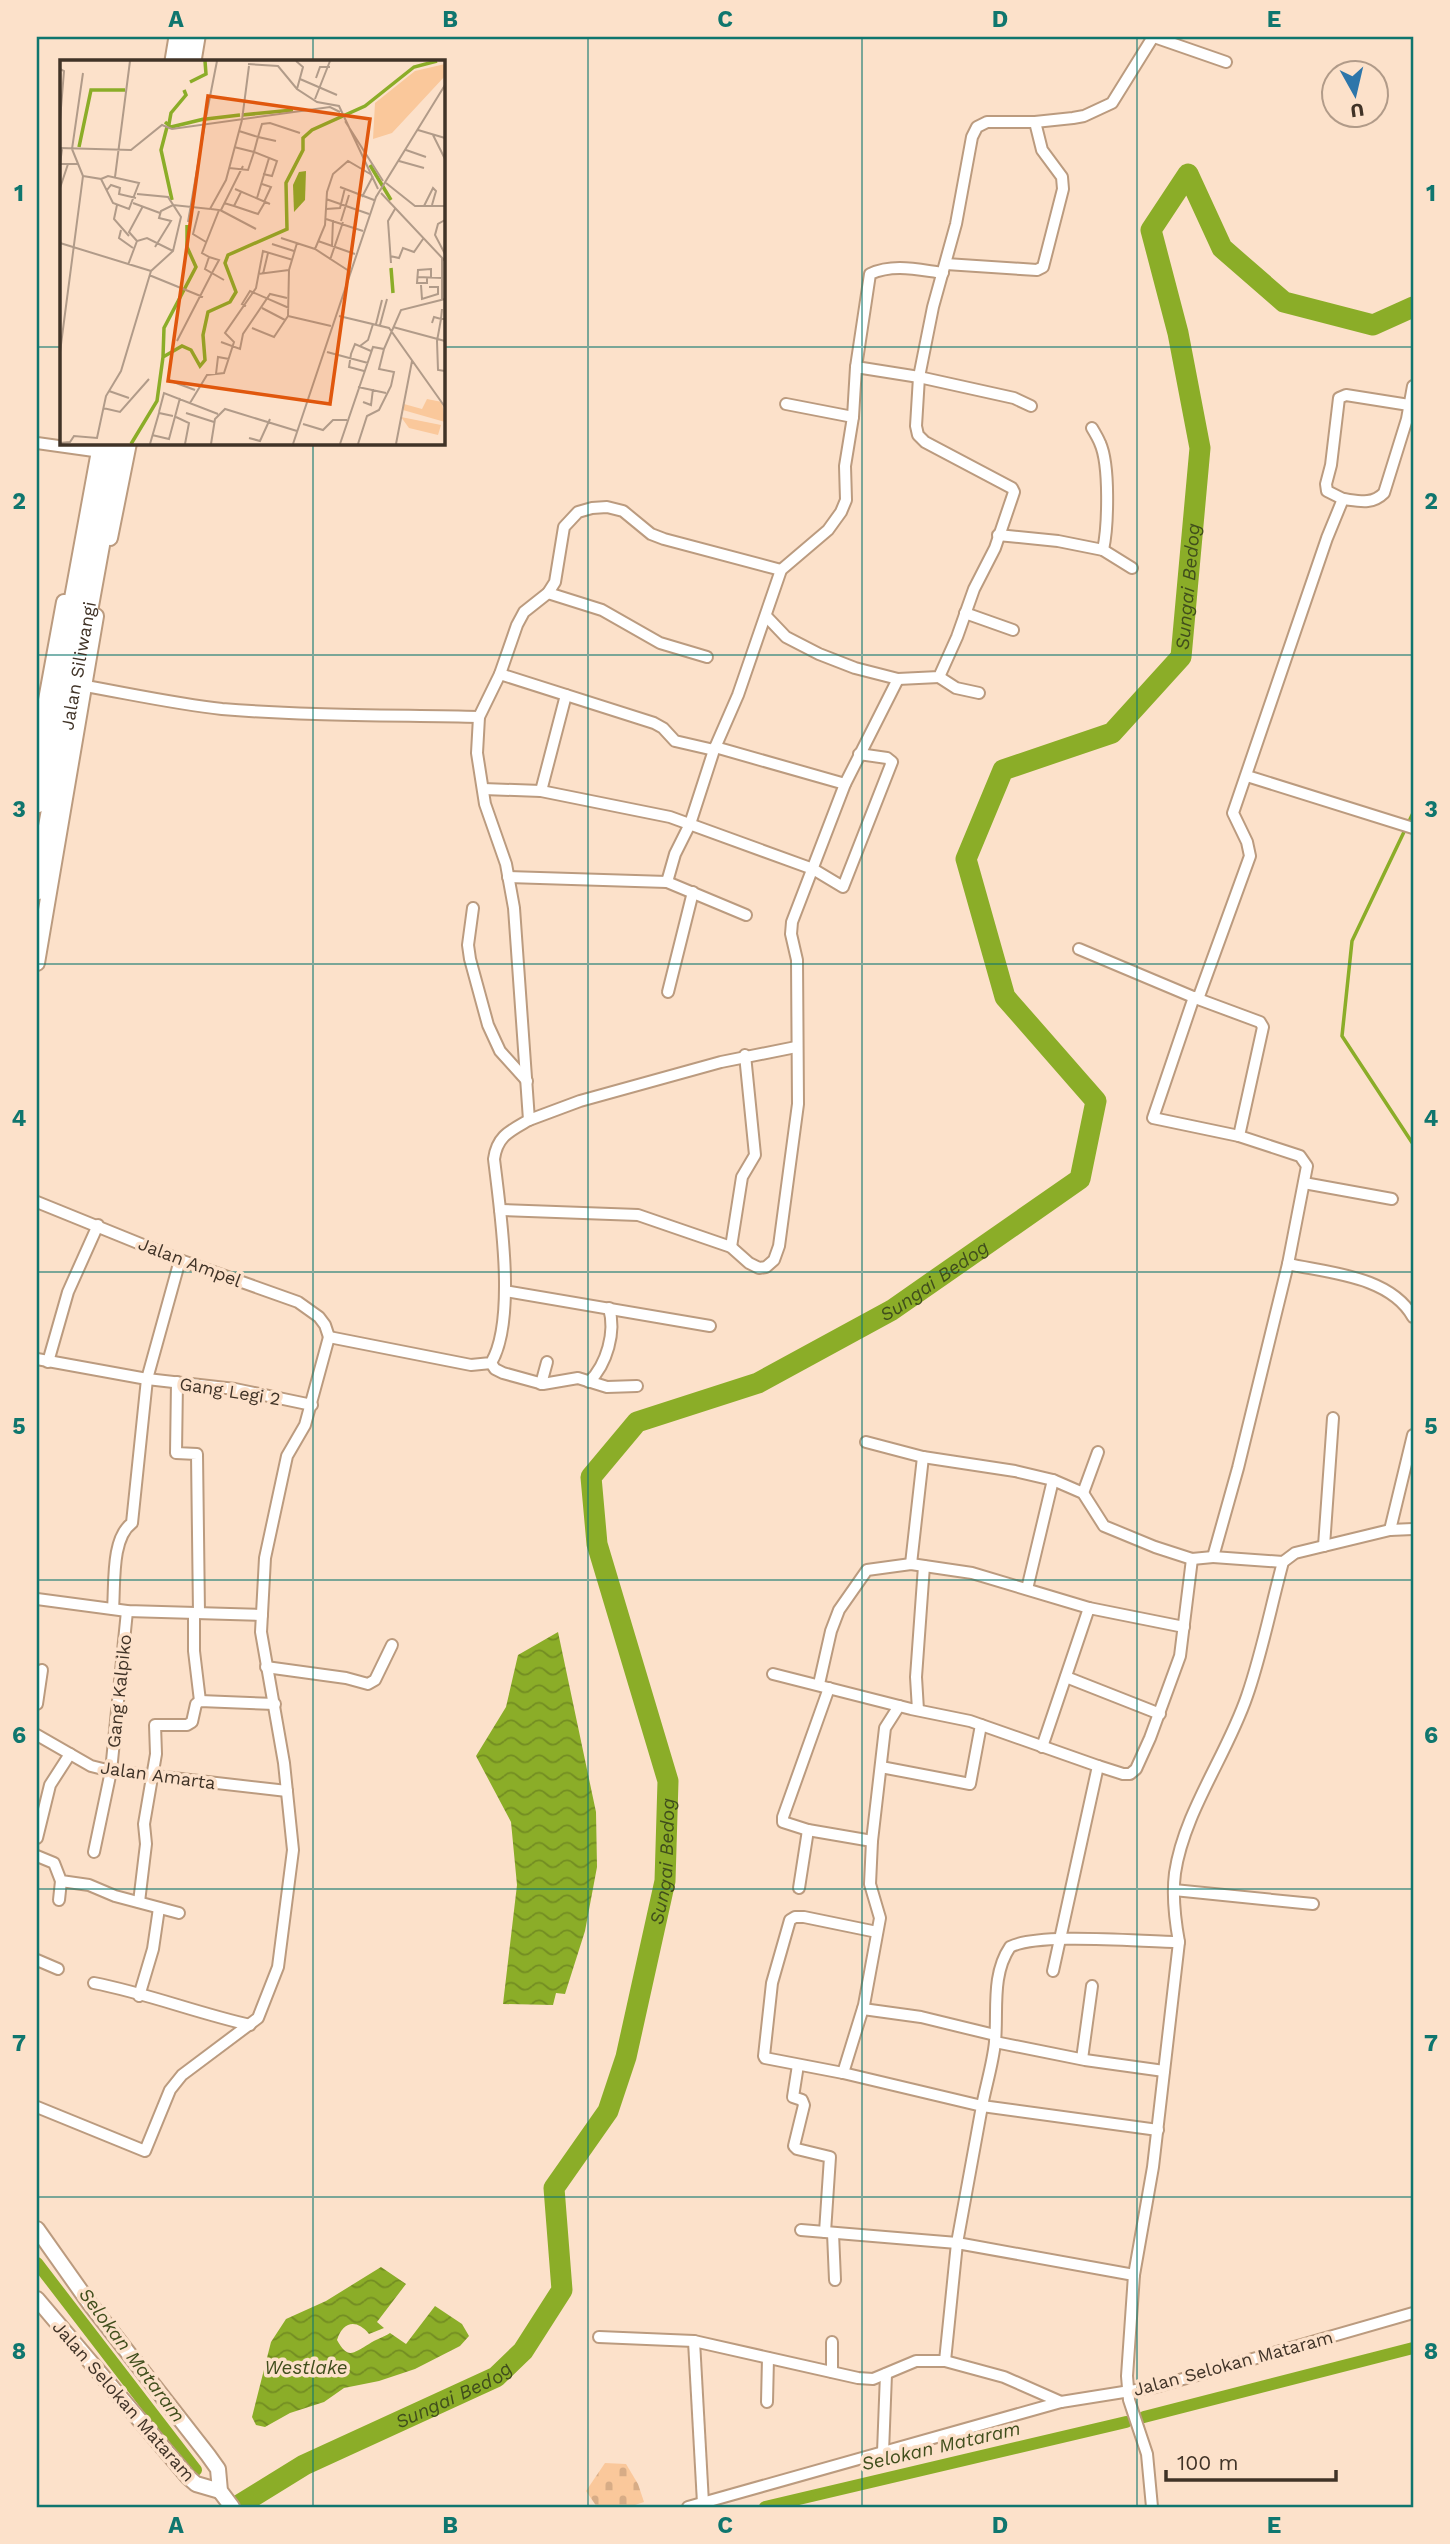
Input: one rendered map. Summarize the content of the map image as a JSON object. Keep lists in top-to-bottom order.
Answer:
{
  "streets": {
    "highway": ["Jalan Siliwangi"],
    "street": [
      "Jalan Ampel",
      "Gang Legi 2",
      "Gang Kalpiko",
      "Jalan Amarta",
      "Jalan Selokan Mataram"
    ]
  },
  "crossings": [
    ["Gang Kalpiko", "Jalan Amarta"]
  ],
  "water": ["Sungai Bedog", "Selokan Mataram", "Westlake"],
  "scale_bar": "100 m",
  "north": "bottom",
  "grid": {
    "columns": [
      "A",
      "B",
      "C",
      "D",
      "E"
    ],
    "rows": [
      "1",
      "2",
      "3",
      "4",
      "5",
      "6",
      "7",
      "8"
    ]
  }
}
